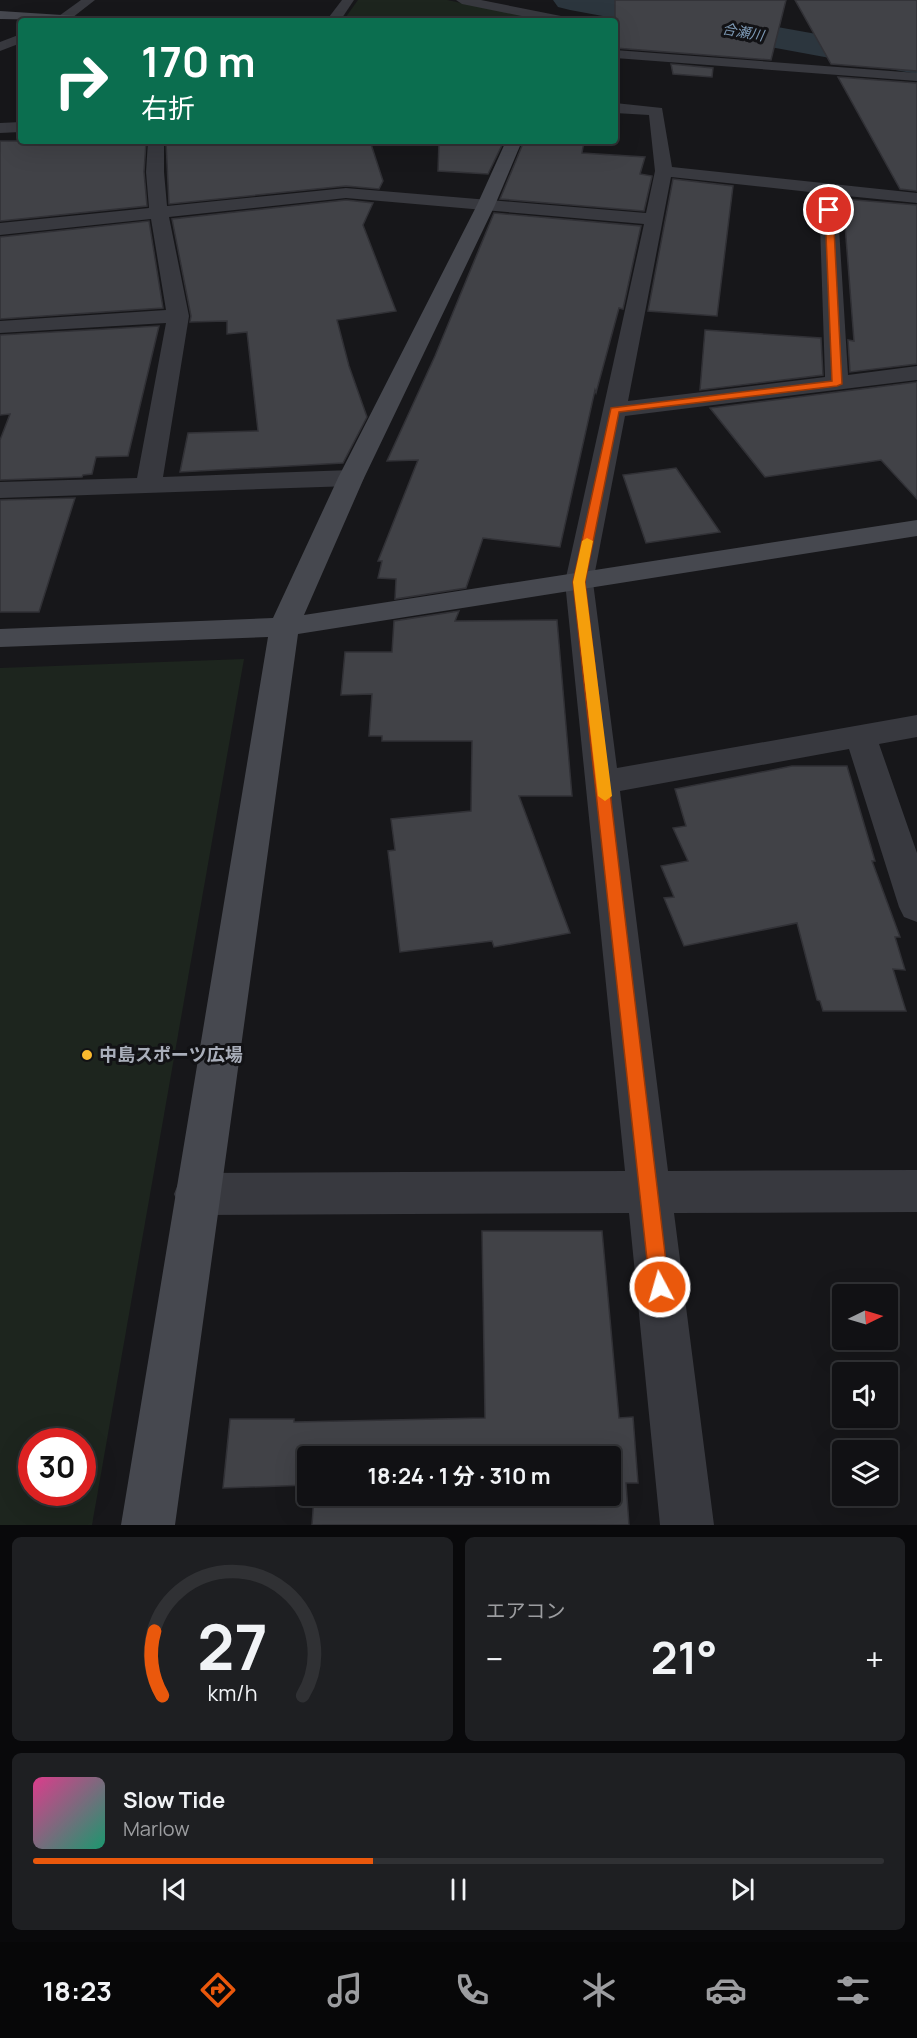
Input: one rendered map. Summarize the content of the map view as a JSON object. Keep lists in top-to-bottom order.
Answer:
{
  "water": ["合瀬川"],
  "places": ["中島スポーツ広場"],
  "north": "right",
  "page": {
    "turn": ["170 m", "右折"],
    "limit": "30",
    "trip": "18:24 · 1 分 · 310 m",
    "tile": "エアコン",
    "heat": ["−", "21°", "+"],
    "song": ["Slow Tide", "Marlow"],
    "tabs": "18:23",
    "gauge": ["27", "km/h"]
  }
}
